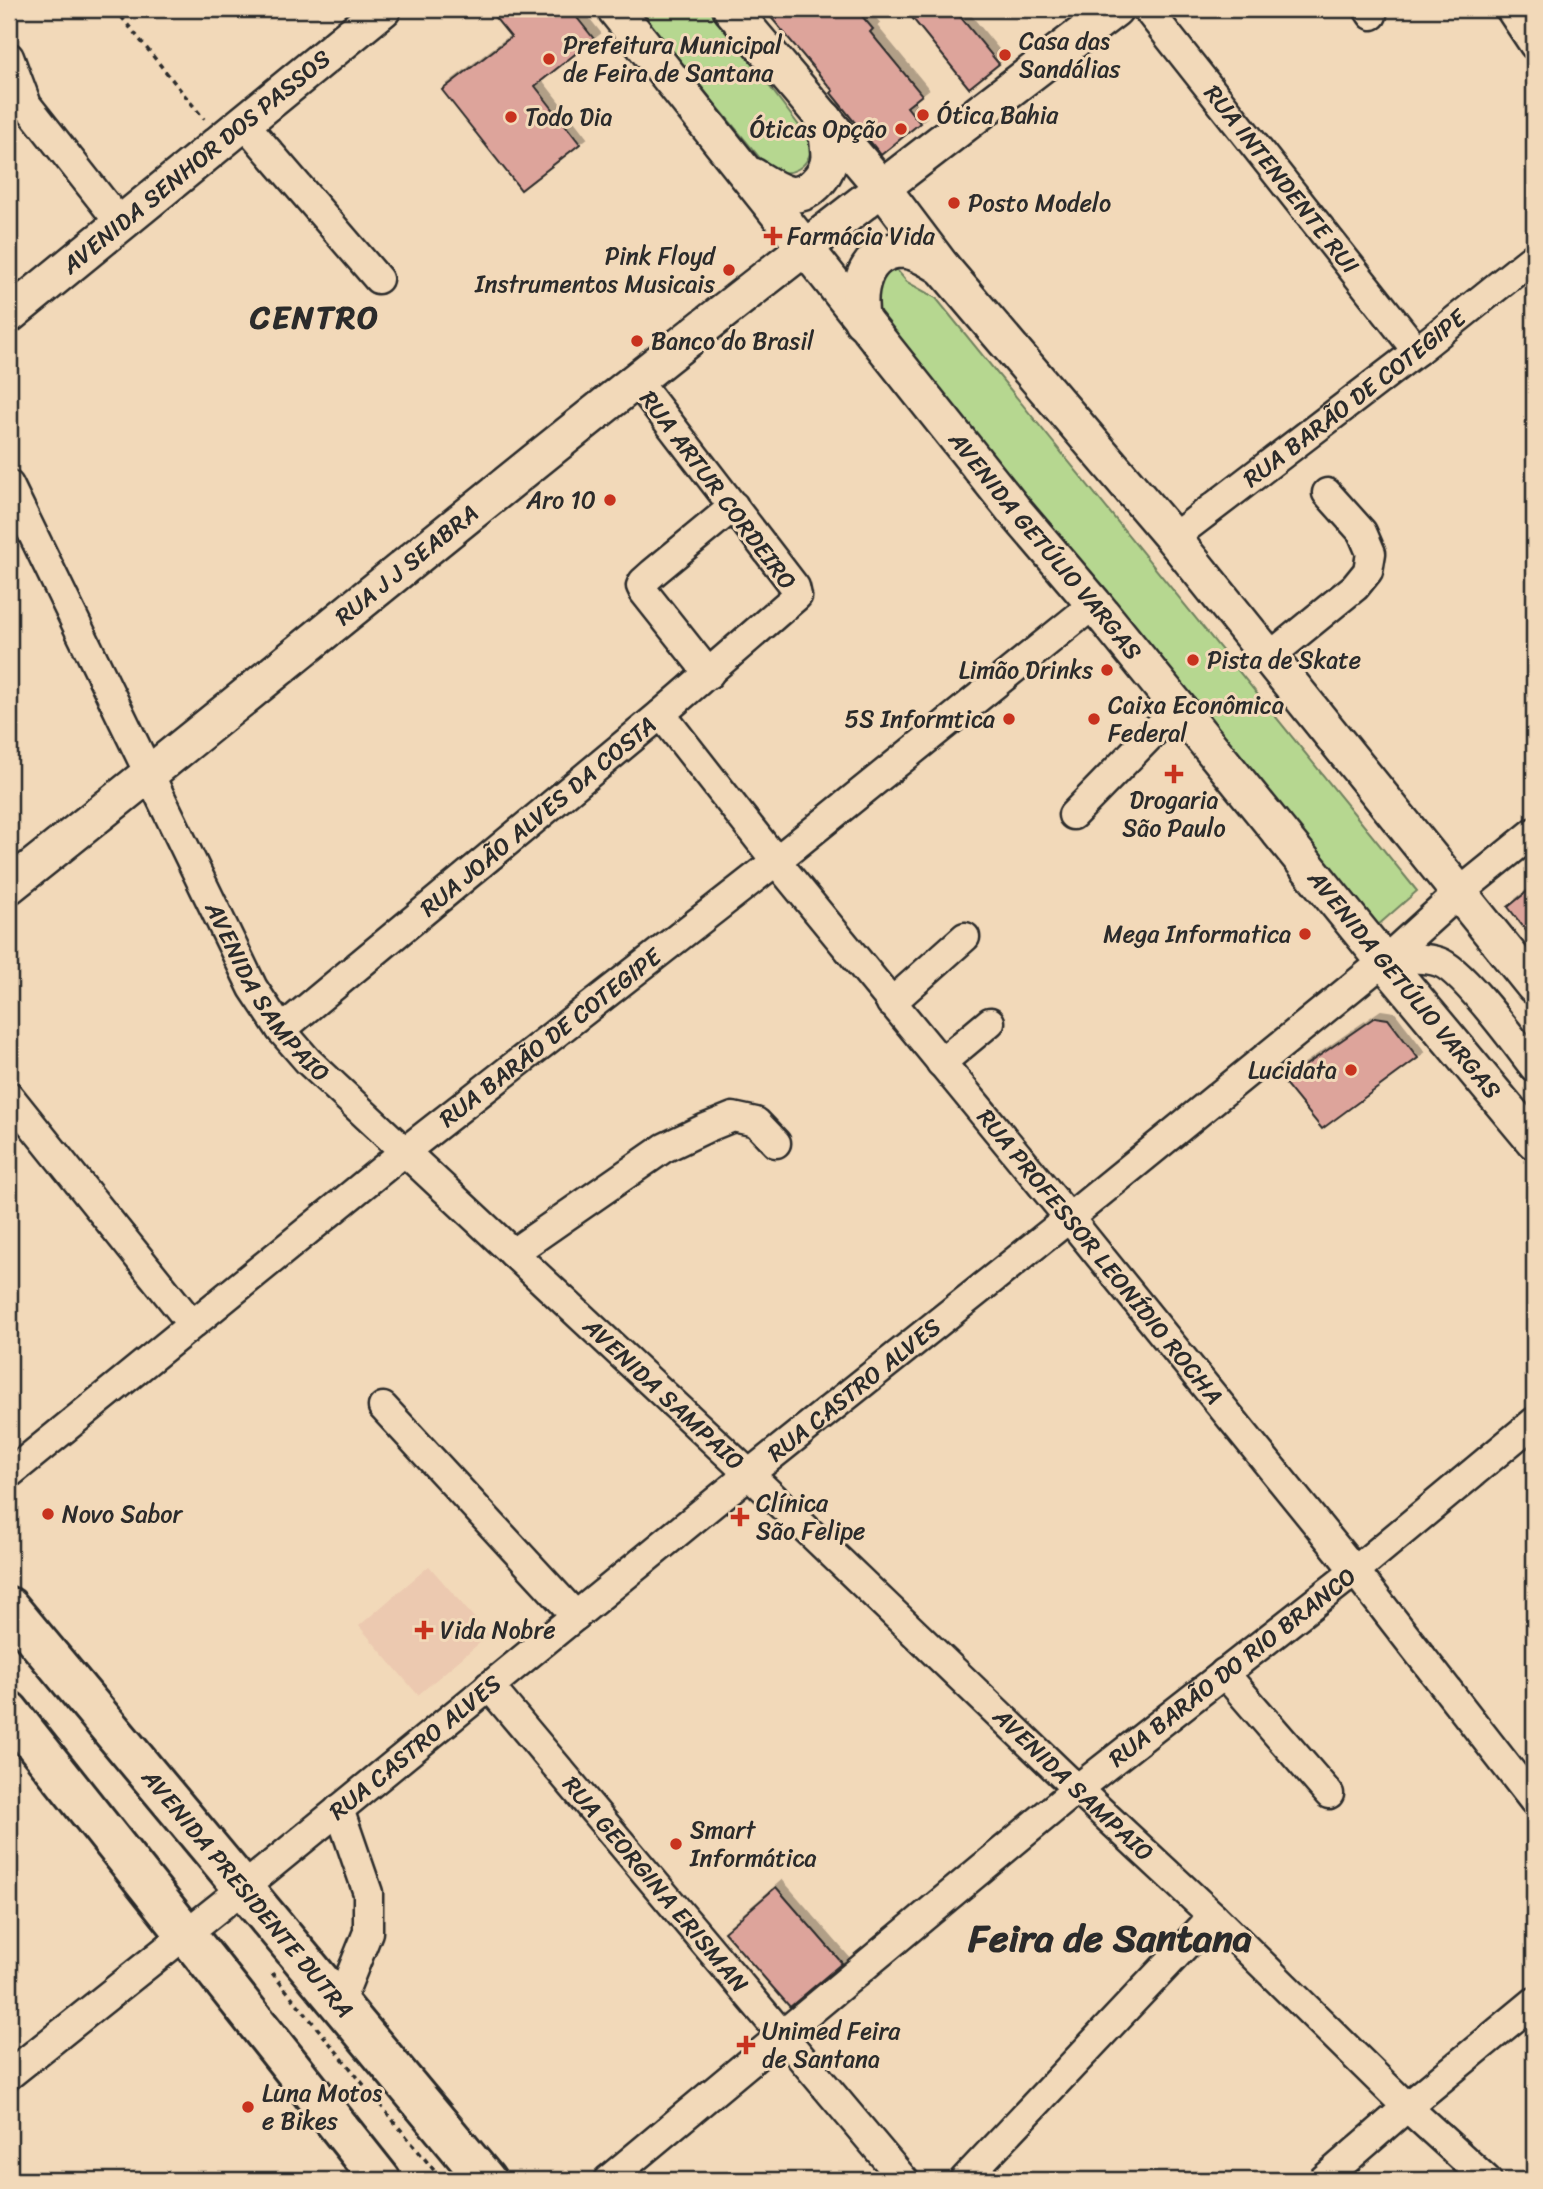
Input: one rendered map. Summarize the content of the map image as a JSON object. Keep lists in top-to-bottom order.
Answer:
{
  "streets": {
    "highway": ["AVENIDA PRESIDENTE DUTRA"],
    "main road": ["AVENIDA SENHOR DOS PASSOS", "AVENIDA GETÚLIO VARGAS", "RUA J J SEABRA"],
    "street": [
      "RUA INTENDENTE RUI",
      "RUA BARÃO DE COTEGIPE",
      "RUA ARTUR CORDEIRO",
      "RUA JOÃO ALVES DA COSTA",
      "AVENIDA SAMPAIO",
      "RUA PROFESSOR LEONÍDIO ROCHA",
      "RUA CASTRO ALVES",
      "RUA BARÃO DO RIO BRANCO",
      "RUA GEORGINA ERISMAN"
    ]
  },
  "crossings": [
    ["RUA INTENDENTE RUI", "RUA BARÃO DE COTEGIPE"],
    ["RUA BARÃO DE COTEGIPE", "AVENIDA GETÚLIO VARGAS"],
    ["RUA BARÃO DE COTEGIPE", "AVENIDA SAMPAIO"],
    ["RUA BARÃO DE COTEGIPE", "RUA PROFESSOR LEONÍDIO ROCHA"],
    ["RUA ARTUR CORDEIRO", "RUA J J SEABRA"],
    ["RUA ARTUR CORDEIRO", "RUA JOÃO ALVES DA COSTA"],
    ["AVENIDA GETÚLIO VARGAS", "RUA J J SEABRA"],
    ["AVENIDA GETÚLIO VARGAS", "RUA CASTRO ALVES"],
    ["RUA J J SEABRA", "AVENIDA SAMPAIO"],
    ["RUA JOÃO ALVES DA COSTA", "AVENIDA SAMPAIO"],
    ["RUA JOÃO ALVES DA COSTA", "RUA PROFESSOR LEONÍDIO ROCHA"],
    ["AVENIDA SAMPAIO", "RUA CASTRO ALVES"],
    ["AVENIDA SAMPAIO", "RUA BARÃO DO RIO BRANCO"],
    ["RUA PROFESSOR LEONÍDIO ROCHA", "RUA CASTRO ALVES"],
    ["RUA PROFESSOR LEONÍDIO ROCHA", "RUA BARÃO DO RIO BRANCO"],
    ["RUA CASTRO ALVES", "RUA GEORGINA ERISMAN"],
    ["RUA CASTRO ALVES", "AVENIDA PRESIDENTE DUTRA"],
    ["RUA BARÃO DO RIO BRANCO", "RUA GEORGINA ERISMAN"]
  ],
  "districts": ["CENTRO", "Feira de Santana"],
  "places": {
    "other": [
      "Casa das Sandálias",
      "Prefeitura Municipal de Feira de Santana",
      "Ótica Bahia",
      "Todo Dia",
      "Óticas Opção",
      "Posto Modelo",
      "Pink Floyd Instrumentos Musicais",
      "Banco do Brasil",
      "Aro 10",
      "Pista de Skate",
      "Limão Drinks",
      "5S Informtica",
      "Caixa Econômica Federal",
      "Mega Informatica",
      "Lucidata",
      "Novo Sabor",
      "Smart Informática",
      "Luna Motos e Bikes"
    ],
    "health": [
      "Farmácia Vida",
      "Drogaria São Paulo",
      "Clínica São Felipe",
      "Vida Nobre",
      "Unimed Feira de Santana"
    ]
  }
}
